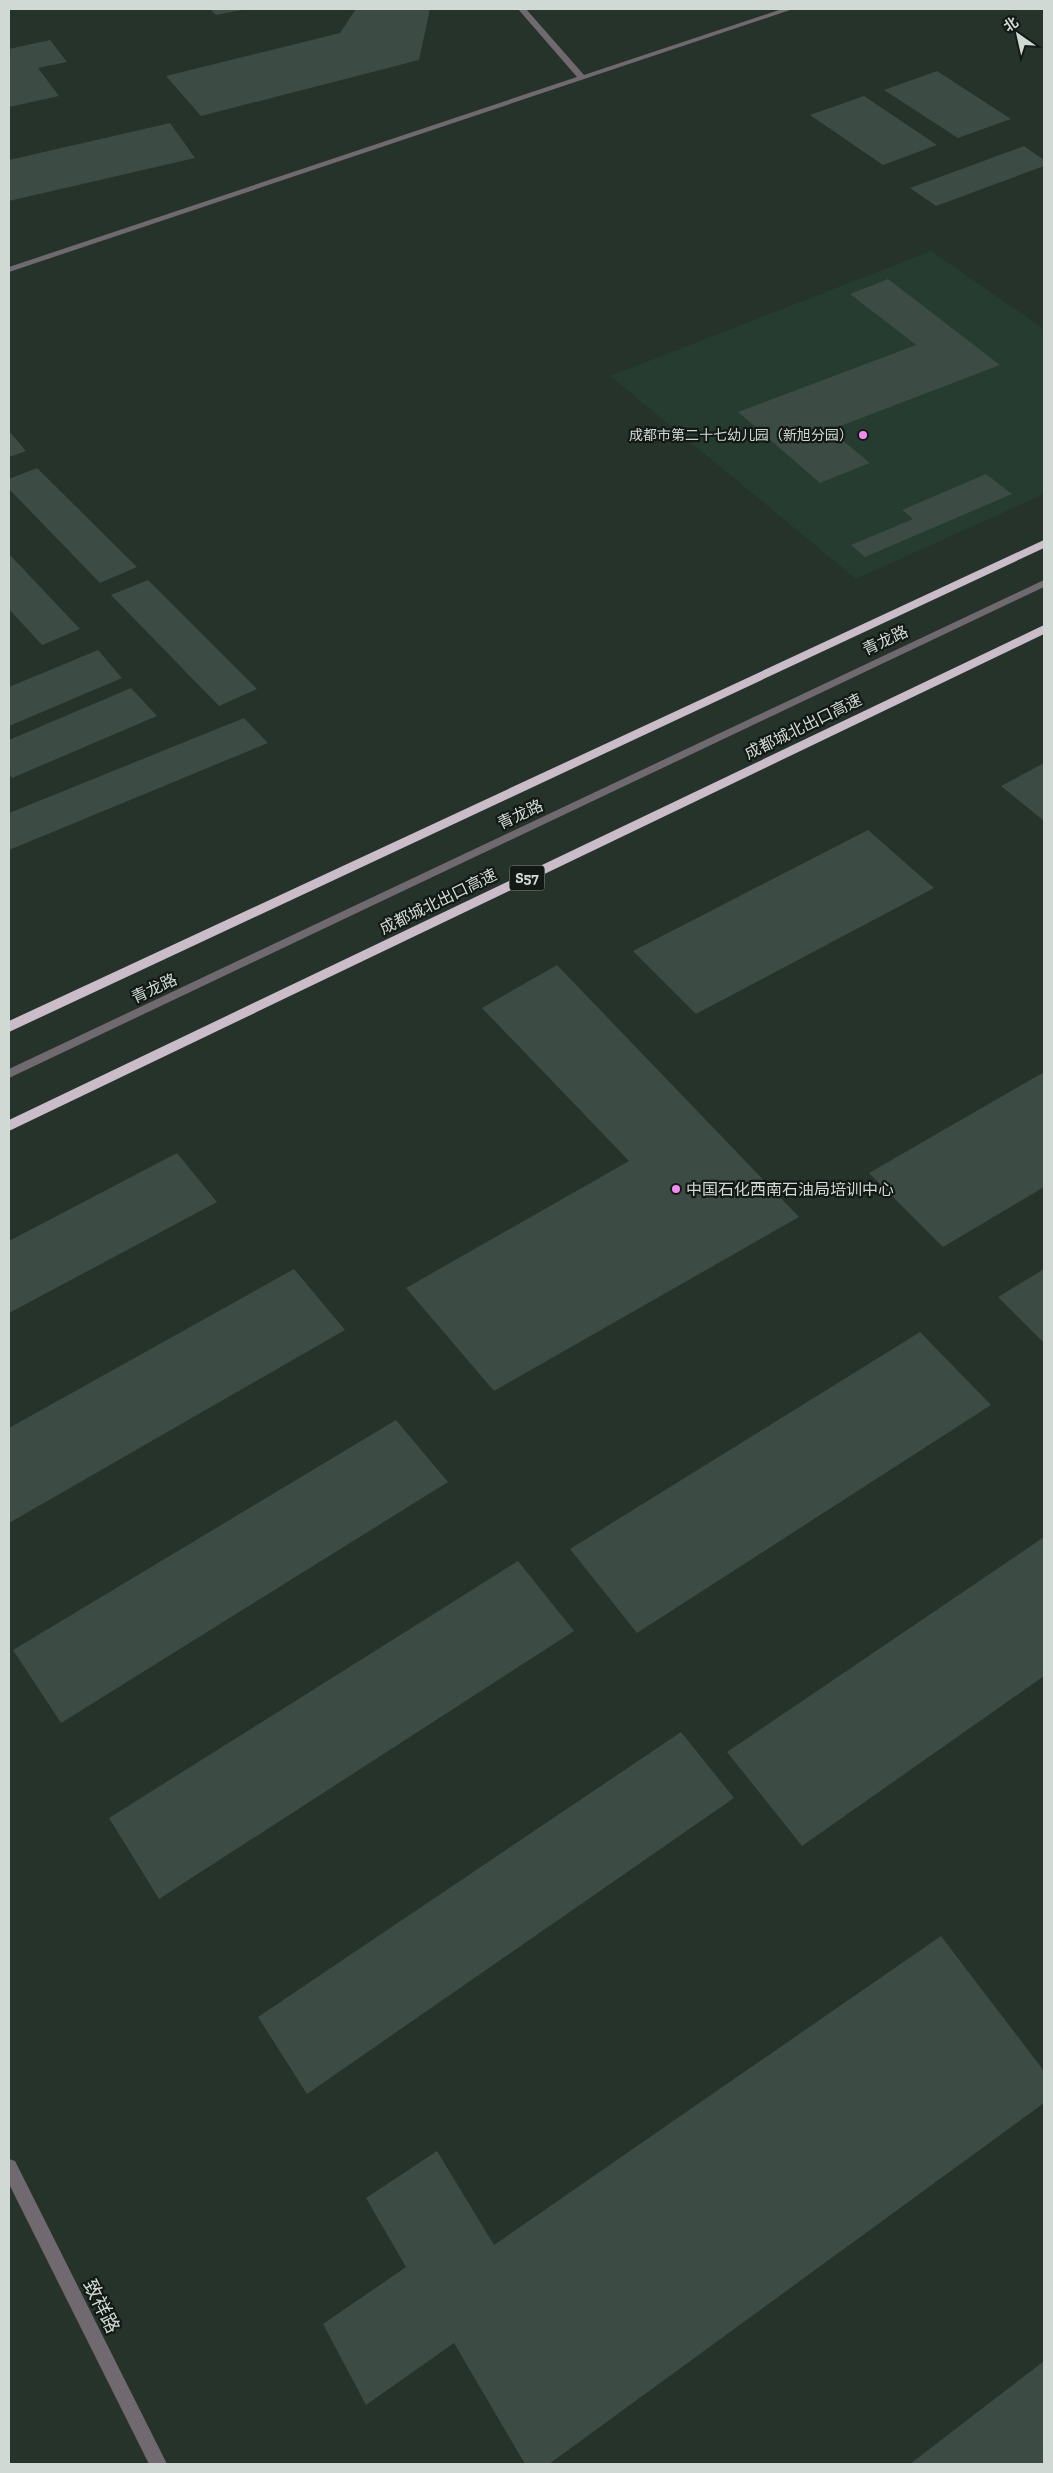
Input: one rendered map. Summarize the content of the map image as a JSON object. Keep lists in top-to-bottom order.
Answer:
{
  "streets": {
    "highway": ["成都城北出口高速", "S57"],
    "street": ["青龙路", "致祥路"]
  },
  "places": ["成都市第二十七幼儿园（新旭分园）", "中国石化西南石油局培训中心"],
  "north": "top left"
}
